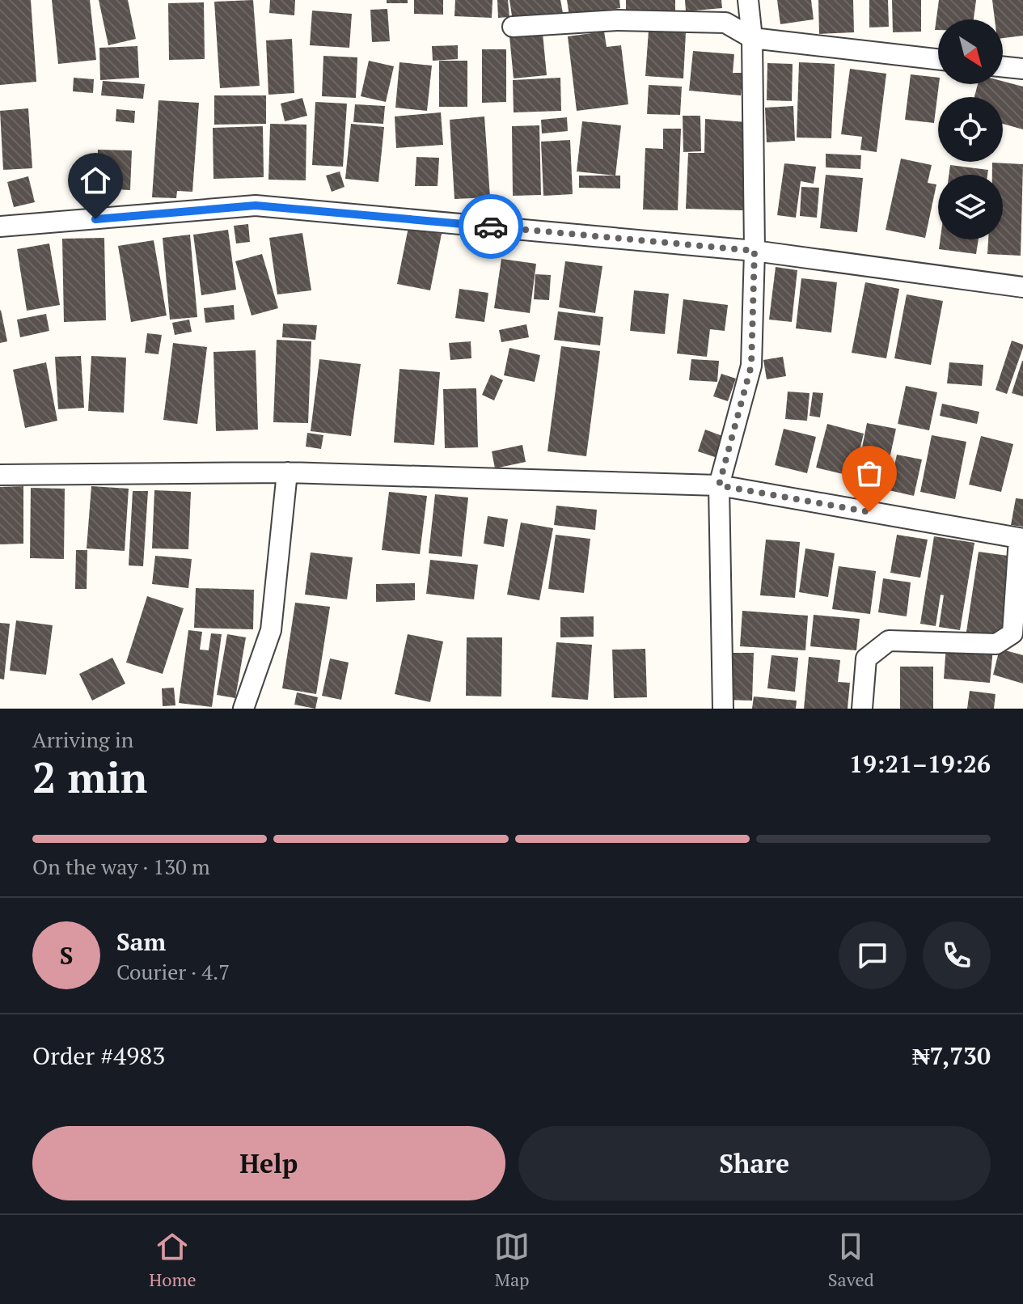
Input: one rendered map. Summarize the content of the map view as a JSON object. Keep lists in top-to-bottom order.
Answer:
{
  "north": "bottom right",
  "page": {
    "heading": ["2 min", "Arriving in", "19:21–19:26"],
    "panel": [
      "Sam",
      "Courier · 4.7",
      "Order #4983",
      "₦7,730"
    ],
    "bar": "On the way · 130 m",
    "round": "S",
    "buttons": ["Help", "Share"],
    "tabs": ["Home", "Map", "Saved"]
  }
}
